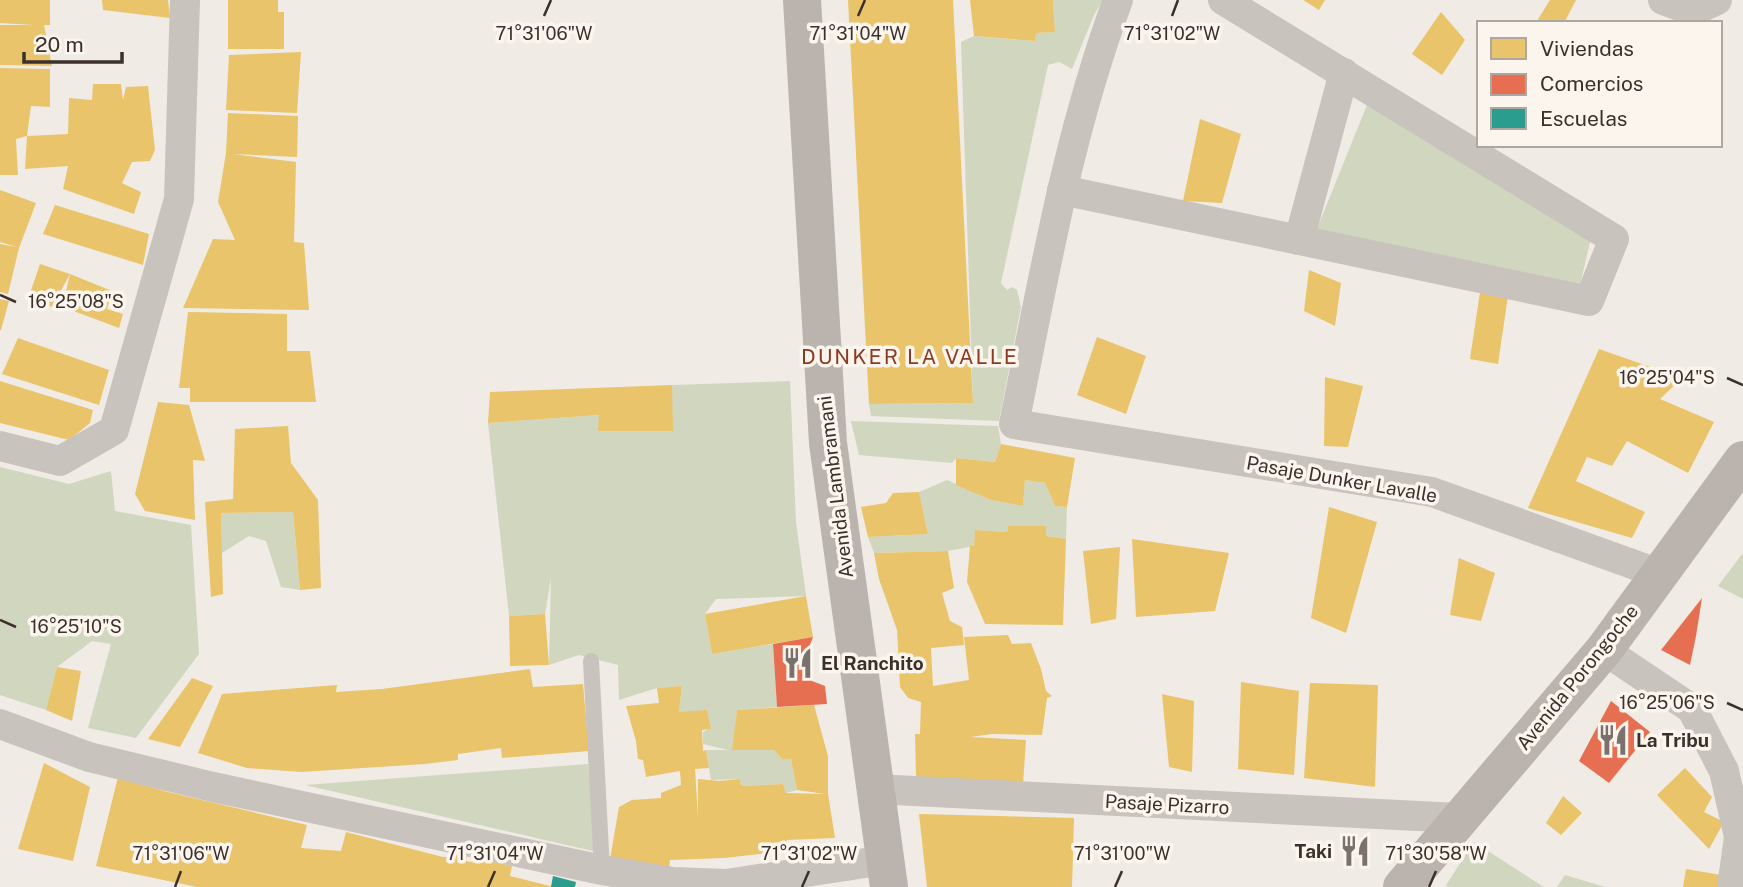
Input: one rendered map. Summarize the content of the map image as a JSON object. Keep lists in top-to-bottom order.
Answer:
{
  "streets": {
    "main road": ["Avenida Lambramani", "Avenida Porongoche"],
    "street": ["Pasaje Dunker Lavalle", "Pasaje Pizarro"]
  },
  "crossings": [
    ["Pasaje Dunker Lavalle", "Avenida Porongoche"],
    ["Avenida Lambramani", "Pasaje Pizarro"],
    ["Avenida Porongoche", "Pasaje Pizarro"]
  ],
  "districts": ["DUNKER LA VALLE"],
  "places": {
    "restaurant": ["El Ranchito", "La Tribu", "Taki"]
  },
  "legend": ["Viviendas", "Comercios", "Escuelas"],
  "scale_bar": "20 m",
  "coordinates": [
    "71°31'06\"W",
    "71°31'04\"W",
    "71°31'02\"W",
    "16°25'08\"S",
    "16°25'04\"S",
    "16°25'10\"S",
    "16°25'06\"S",
    "71°31'00\"W",
    "71°30'58\"W"
  ]
}
